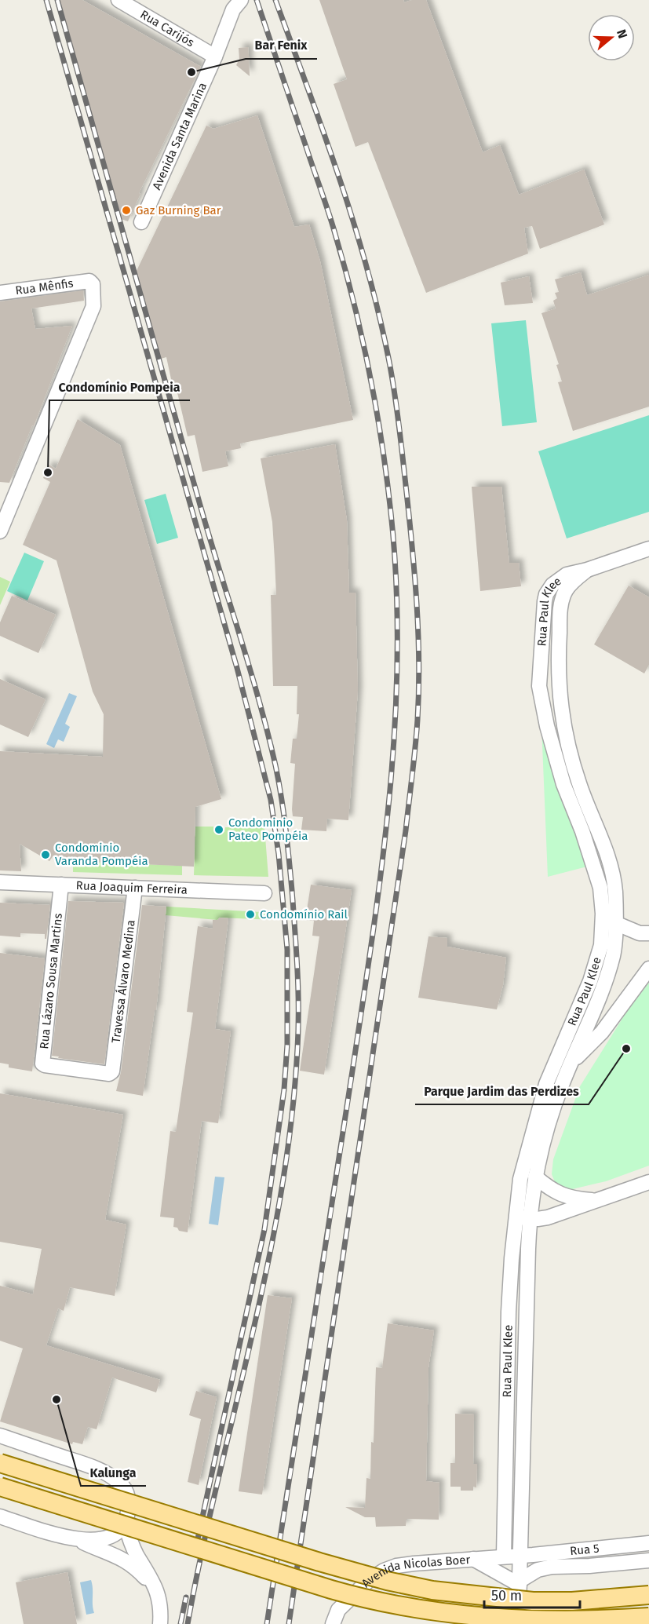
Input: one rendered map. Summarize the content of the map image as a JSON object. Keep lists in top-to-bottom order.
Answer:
{
  "streets": {
    "street": [
      "Rua Carijós",
      "Avenida Santa Marina",
      "Rua Mênfis",
      "Rua Paul Klee",
      "Rua Joaquim Ferreira",
      "Travessa Álvaro Medina",
      "Rua Lázaro Sousa Martins",
      "Rua 5",
      "Avenida Nicolas Boer"
    ]
  },
  "crossings": [
    ["Rua Carijós", "Avenida Santa Marina"],
    ["Rua Paul Klee", "Rua 5"],
    ["Rua Paul Klee", "Avenida Nicolas Boer"],
    ["Rua Joaquim Ferreira", "Travessa Álvaro Medina"],
    ["Rua Joaquim Ferreira", "Rua Lázaro Sousa Martins"],
    ["Travessa Álvaro Medina", "Rua Lázaro Sousa Martins"],
    ["Rua 5", "Avenida Nicolas Boer"]
  ],
  "places": [
    "Bar Fenix",
    "Gaz Burning Bar",
    "Condomínio Pompeia",
    "Condominio Pateo Pompéia",
    "Condominio Varanda Pompéia",
    "Condomínio Rail",
    "Parque Jardim das Perdizes",
    "Kalunga"
  ],
  "scale_bar": "50 m",
  "north": "right"
}
